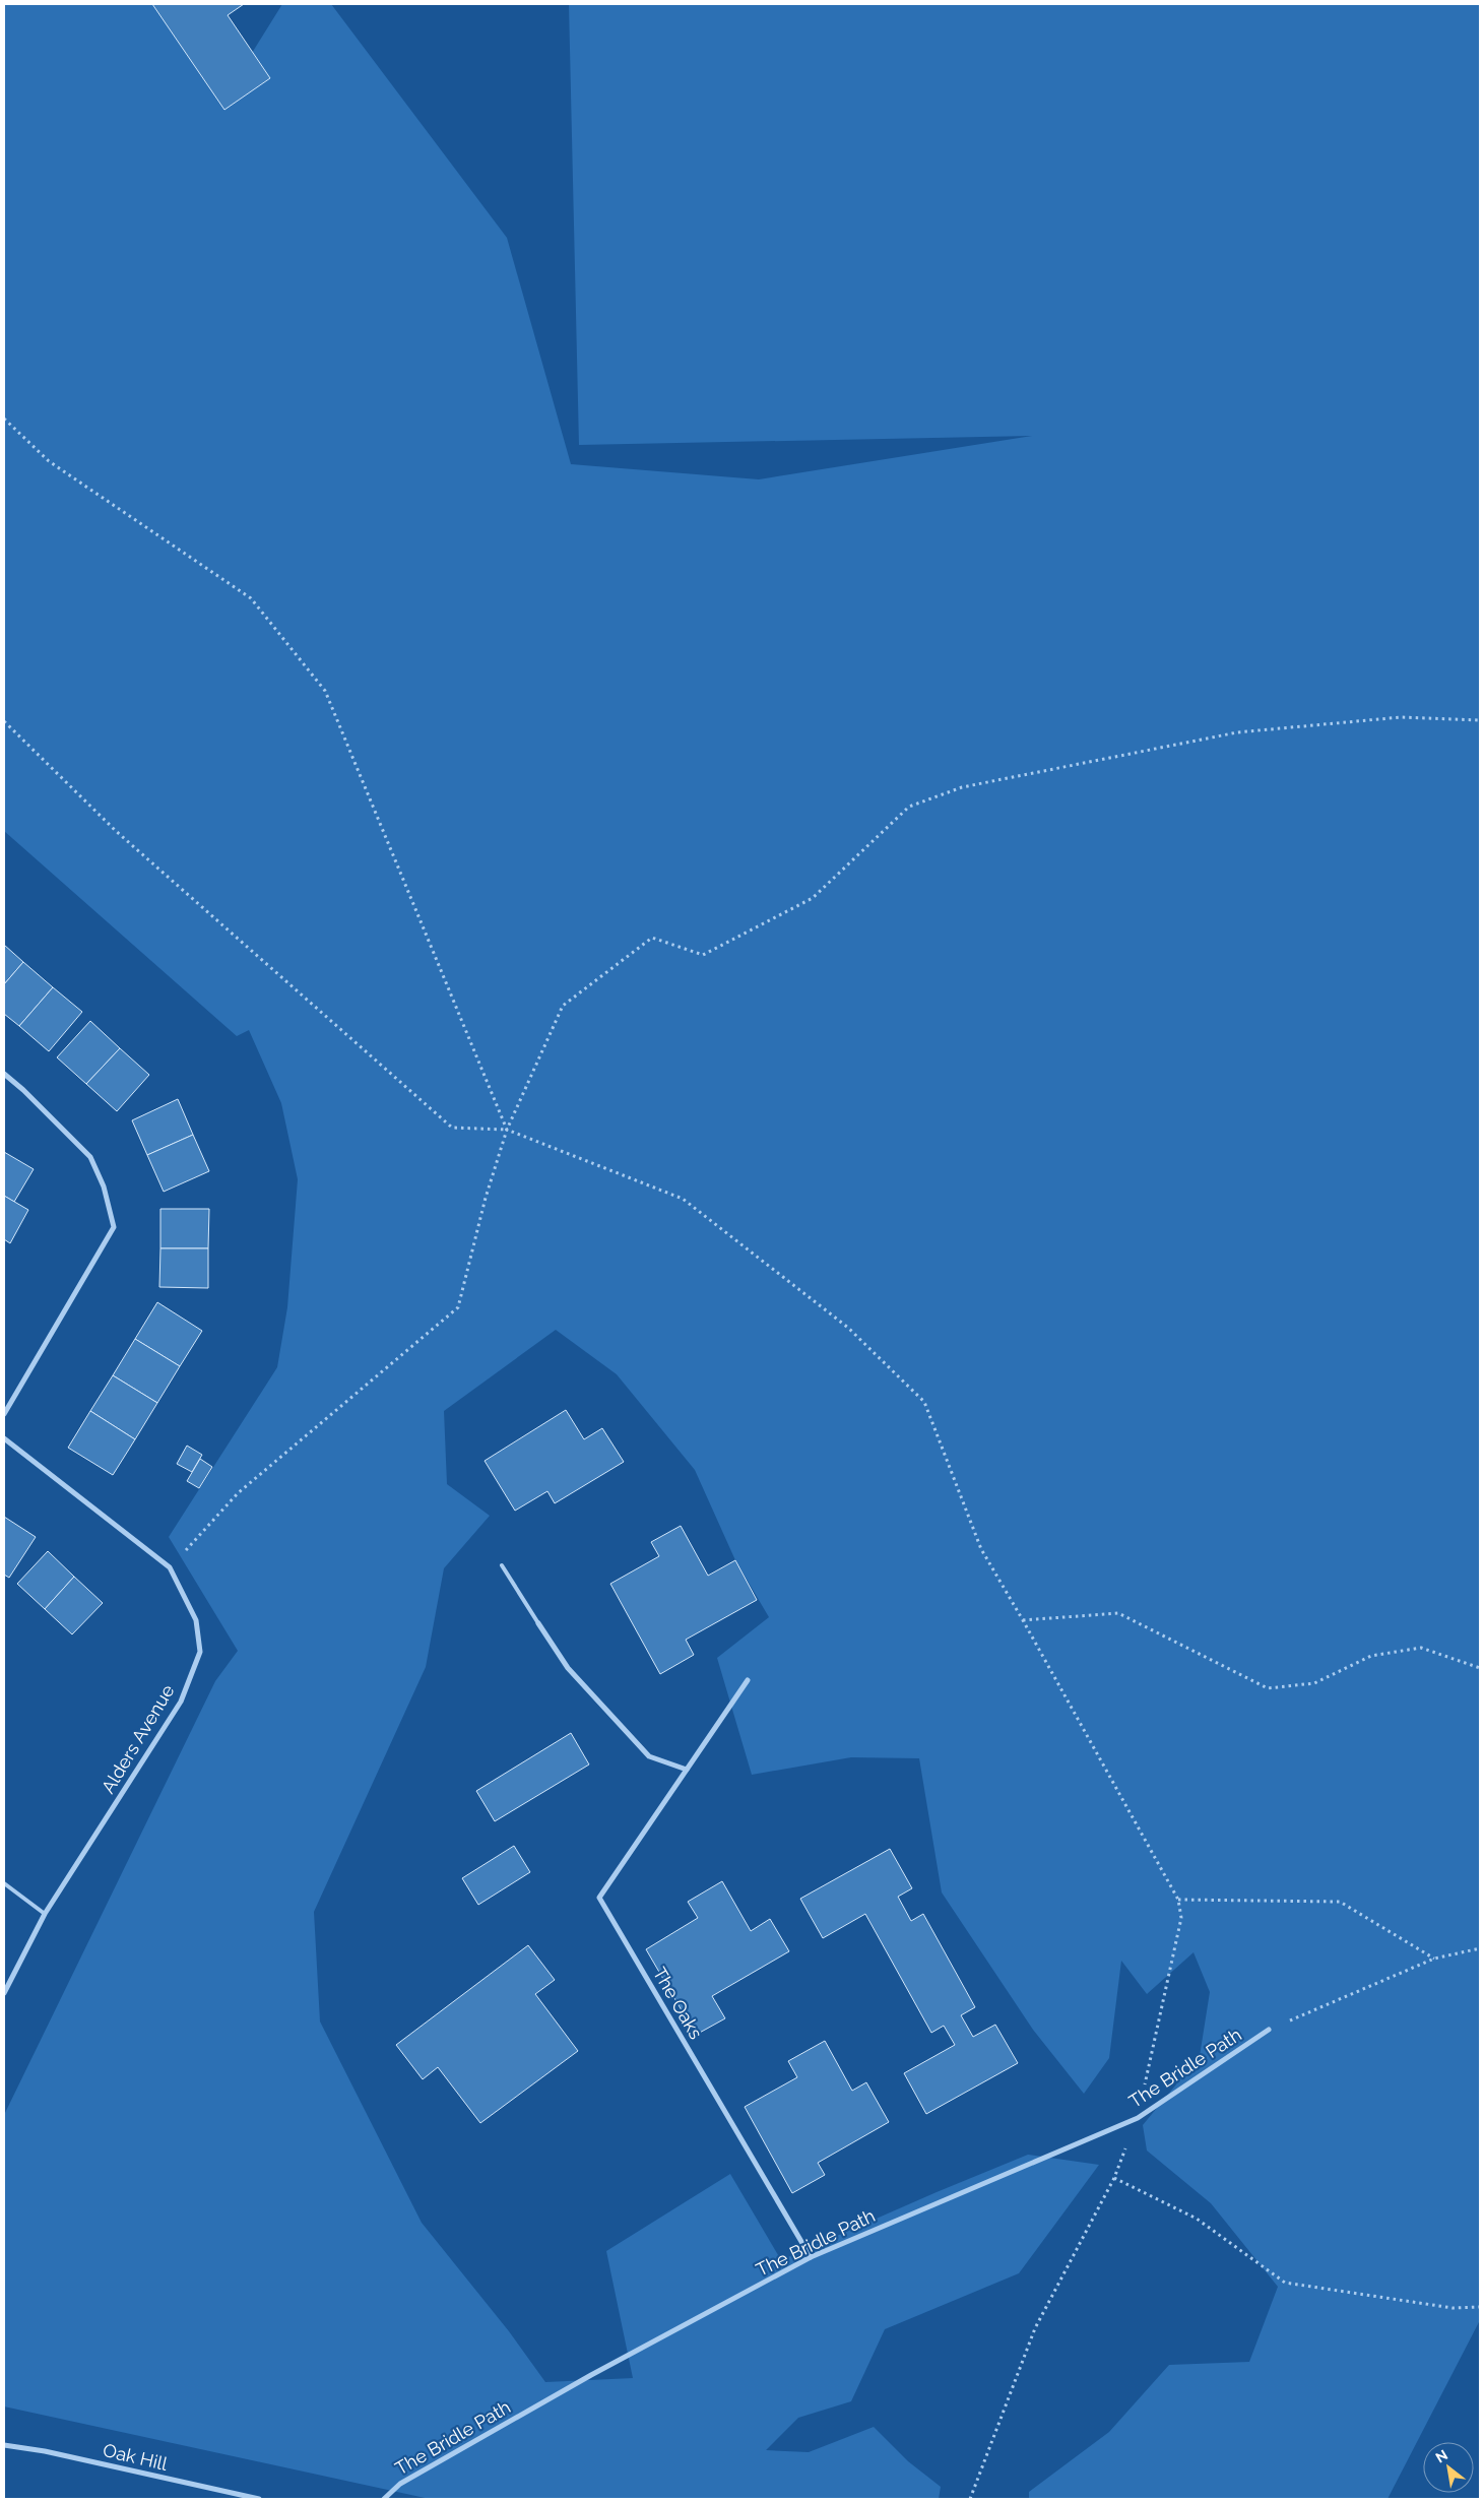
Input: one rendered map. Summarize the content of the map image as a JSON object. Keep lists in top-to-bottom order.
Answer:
{
  "streets": {
    "street": [
      "Alders Avenue",
      "The Oaks",
      "The Bridle Path",
      "Oak Hill"
    ]
  },
  "crossings": [
    ["The Oaks", "The Bridle Path"]
  ],
  "north": "top left"
}
